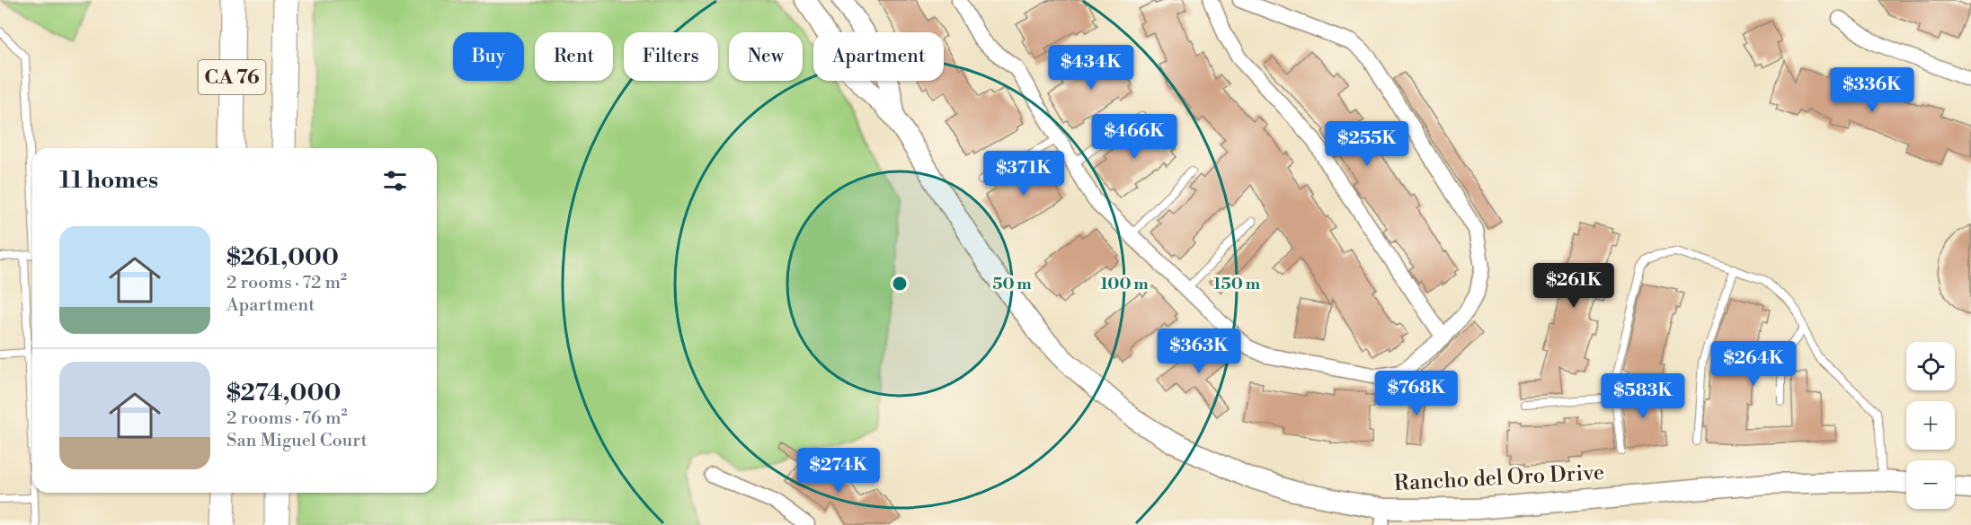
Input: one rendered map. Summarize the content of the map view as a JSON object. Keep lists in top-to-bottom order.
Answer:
{
  "streets": {
    "highway": ["CA 76"],
    "main road": ["Rancho del Oro Drive"]
  },
  "page": {
    "chip": [
      "Buy",
      "Rent",
      "Filters",
      "New",
      "Apartment"
    ],
    "price": [
      "$434K",
      "$336K",
      "$466K",
      "$255K",
      "$371K",
      "$261K",
      "$363K",
      "$264K",
      "$768K",
      "$583K",
      "$274K"
    ],
    "heading": "11 homes",
    "list": [
      {
        "name": "$261,000",
        "note": "2 rooms · 72 m² · Apartment"
      },
      {
        "name": "$274,000",
        "note": "2 rooms · 76 m² · San Miguel Court"
      }
    ],
    "map_buttons": ["+", "−"]
  },
  "rings": ["50 m", "100 m", "150 m"]
}
